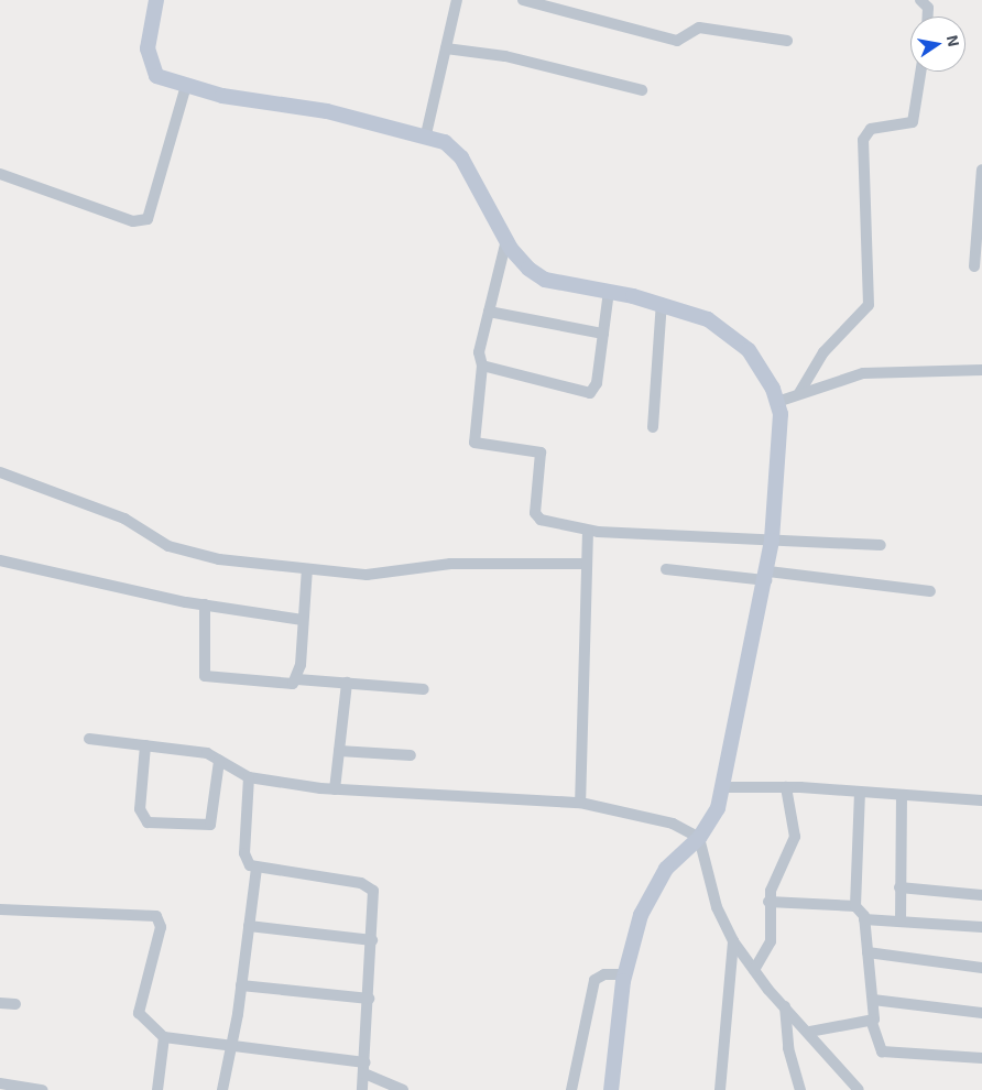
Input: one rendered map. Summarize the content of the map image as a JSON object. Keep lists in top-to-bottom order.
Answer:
{
  "north": "right"
}
